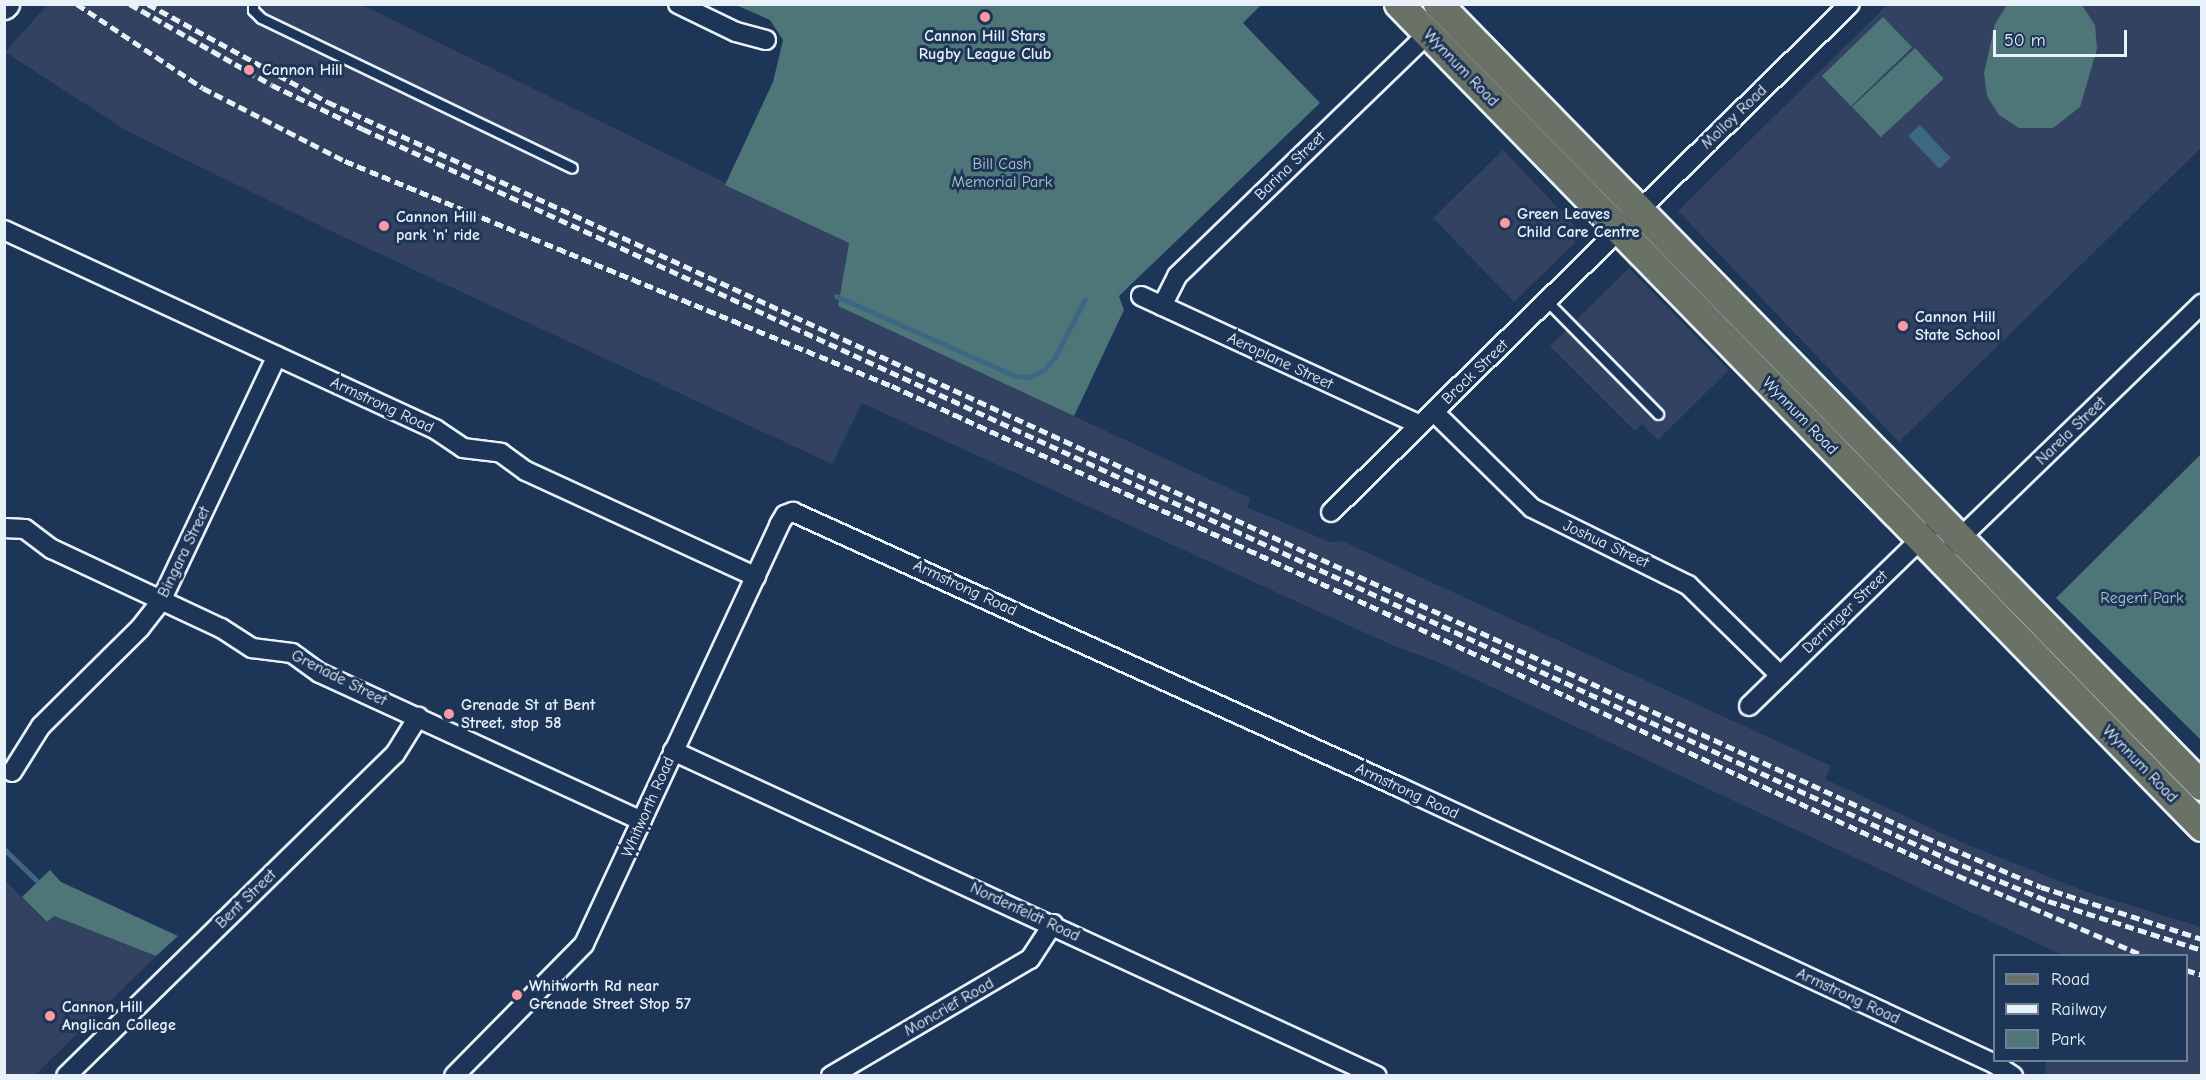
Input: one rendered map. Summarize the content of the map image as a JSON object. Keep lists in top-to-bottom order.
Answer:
{
  "streets": {
    "main road": ["Wynnum Road"],
    "street": [
      "Molloy Road",
      "Barina Street",
      "Aeroplane Street",
      "Brock Street",
      "Armstrong Road",
      "Narela Street",
      "Joshua Street",
      "Bingara Street",
      "Derringer Street",
      "Grenade Street",
      "Whitworth Road",
      "Bent Street",
      "Nordenfeldt Road",
      "Moncrief Road"
    ]
  },
  "crossings": [
    ["Wynnum Road", "Molloy Road"],
    ["Wynnum Road", "Barina Street"],
    ["Wynnum Road", "Brock Street"],
    ["Wynnum Road", "Narela Street"],
    ["Wynnum Road", "Derringer Street"],
    ["Molloy Road", "Brock Street"],
    ["Barina Street", "Aeroplane Street"],
    ["Aeroplane Street", "Brock Street"],
    ["Brock Street", "Joshua Street"],
    ["Armstrong Road", "Bingara Street"],
    ["Armstrong Road", "Whitworth Road"],
    ["Narela Street", "Derringer Street"],
    ["Joshua Street", "Derringer Street"],
    ["Bingara Street", "Grenade Street"],
    ["Grenade Street", "Whitworth Road"],
    ["Grenade Street", "Bent Street"],
    ["Whitworth Road", "Nordenfeldt Road"],
    ["Nordenfeldt Road", "Moncrief Road"]
  ],
  "parks": ["Bill Cash Memorial Park", "Regent Park"],
  "places": [
    "Cannon Hill Stars Rugby League Club",
    "Cannon Hill",
    "Green Leaves Child Care Centre",
    "Cannon Hill park 'n' ride",
    "Cannon Hill State School",
    "Grenade St at Bent Street, stop 58",
    "Whitworth Rd near Grenade Street Stop 57",
    "Cannon Hill Anglican College"
  ],
  "legend": ["Road", "Railway", "Park"],
  "scale_bar": "50 m"
}
